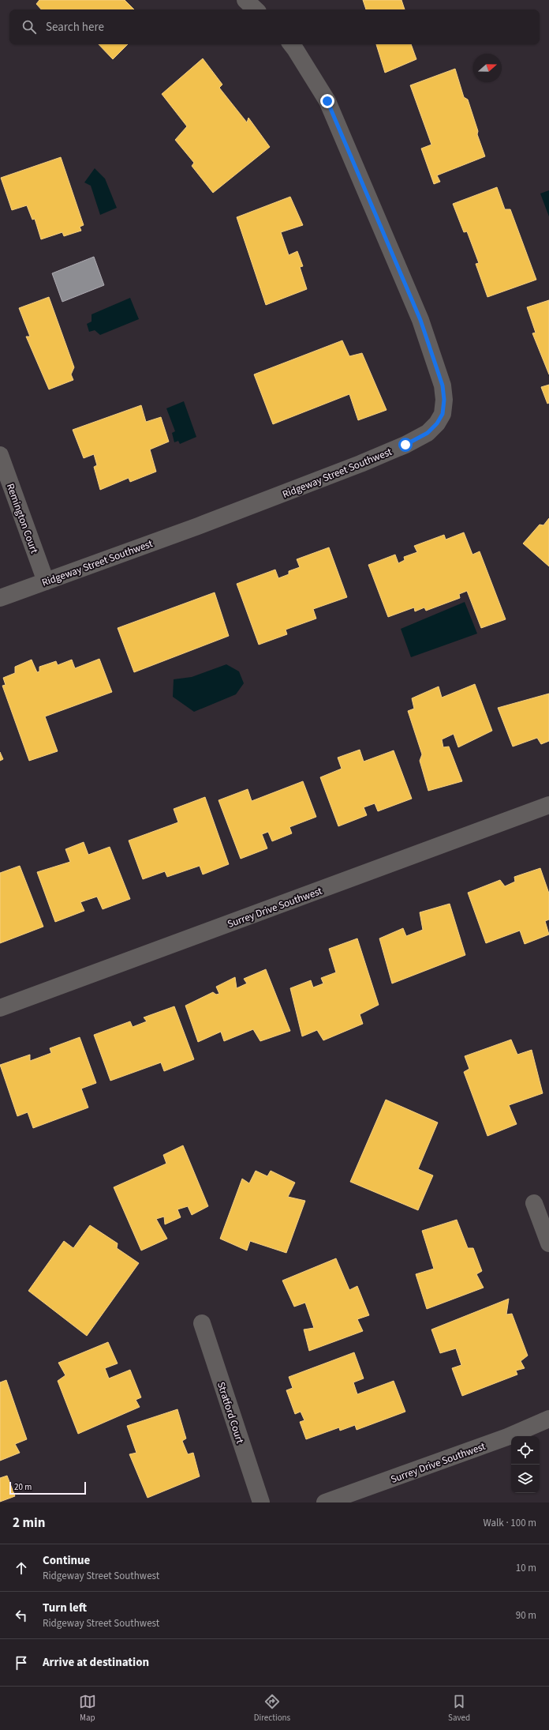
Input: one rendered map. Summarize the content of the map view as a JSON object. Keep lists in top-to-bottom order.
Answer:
{
  "streets": {
    "street": [
      "Ridgeway Street Southwest",
      "Remington Court",
      "Surrey Drive Southwest",
      "Stratford Court"
    ]
  },
  "crossings": [
    ["Ridgeway Street Southwest", "Remington Court"]
  ],
  "scale_bar": "20 m",
  "north": "right",
  "page": {
    "search": "Search here",
    "scale": "20 m",
    "heading": ["2 min", "Walk · 100 m"],
    "list": [
      ["Continue", "Ridgeway Street Southwest", "10 m"],
      ["Turn left", "Ridgeway Street Southwest", "90 m"],
      "Arrive at destination"
    ],
    "nav": ["Map", "Directions", "Saved"]
  }
}
